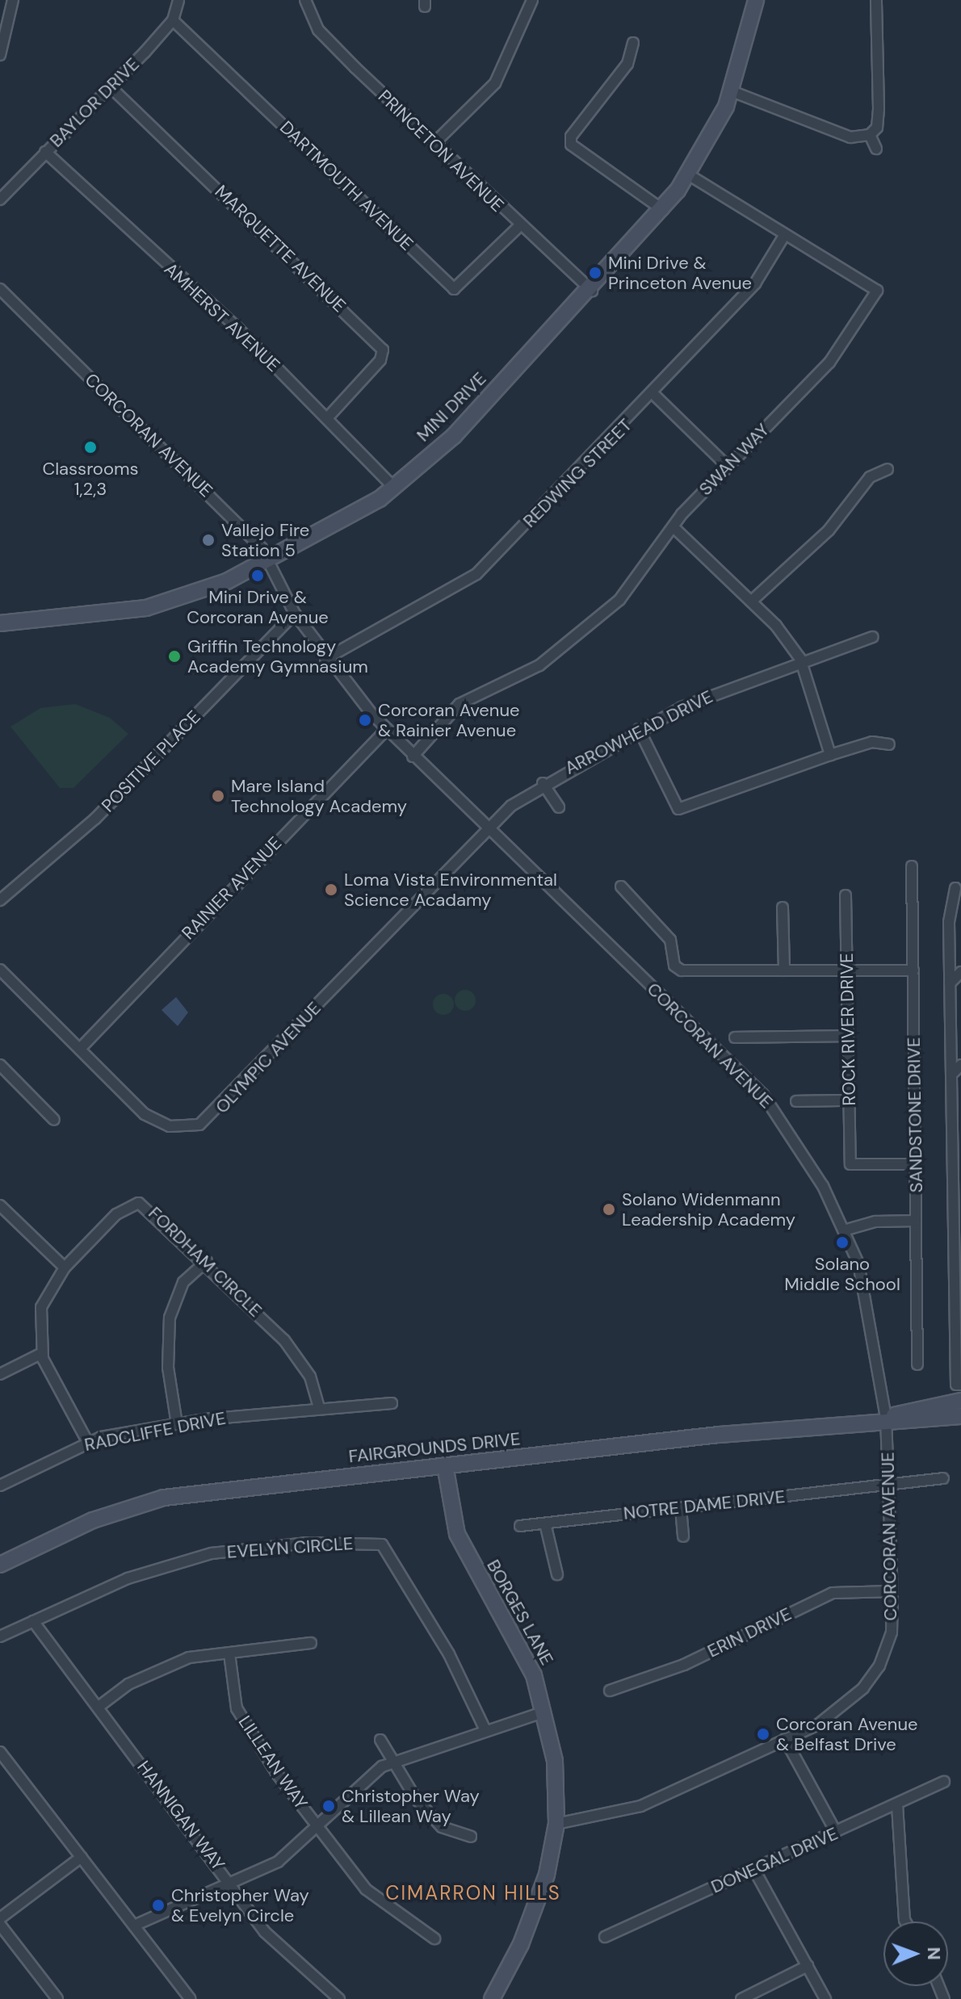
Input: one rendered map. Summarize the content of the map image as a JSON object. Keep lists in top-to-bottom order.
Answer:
{
  "streets": {
    "street": [
      "BAYLOR DRIVE",
      "PRINCETON AVENUE",
      "DARTMOUTH AVENUE",
      "MARQUETTE AVENUE",
      "AMHERST AVENUE",
      "MINI DRIVE",
      "CORCORAN AVENUE",
      "SWAN WAY",
      "REDWING STREET",
      "ARROWHEAD DRIVE",
      "POSITIVE PLACE",
      "RAINIER AVENUE",
      "ROCK RIVER DRIVE",
      "OLYMPIC AVENUE",
      "SANDSTONE DRIVE",
      "FORDHAM CIRCLE",
      "RADCLIFFE DRIVE",
      "FAIRGROUNDS DRIVE",
      "NOTRE DAME DRIVE",
      "EVELYN CIRCLE",
      "BORGES LANE",
      "ERIN DRIVE",
      "LILLEAN WAY",
      "HANNIGAN WAY",
      "DONEGAL DRIVE"
    ]
  },
  "crossings": [
    ["BAYLOR DRIVE", "DARTMOUTH AVENUE"],
    ["BAYLOR DRIVE", "MARQUETTE AVENUE"],
    ["BAYLOR DRIVE", "AMHERST AVENUE"],
    ["PRINCETON AVENUE", "DARTMOUTH AVENUE"],
    ["PRINCETON AVENUE", "MINI DRIVE"],
    ["MARQUETTE AVENUE", "AMHERST AVENUE"],
    ["AMHERST AVENUE", "MINI DRIVE"],
    ["MINI DRIVE", "CORCORAN AVENUE"],
    ["MINI DRIVE", "SWAN WAY"],
    ["CORCORAN AVENUE", "SWAN WAY"],
    ["CORCORAN AVENUE", "REDWING STREET"],
    ["CORCORAN AVENUE", "ARROWHEAD DRIVE"],
    ["CORCORAN AVENUE", "POSITIVE PLACE"],
    ["CORCORAN AVENUE", "RAINIER AVENUE"],
    ["CORCORAN AVENUE", "OLYMPIC AVENUE"],
    ["CORCORAN AVENUE", "FAIRGROUNDS DRIVE"],
    ["CORCORAN AVENUE", "NOTRE DAME DRIVE"],
    ["CORCORAN AVENUE", "BORGES LANE"],
    ["CORCORAN AVENUE", "ERIN DRIVE"],
    ["SWAN WAY", "REDWING STREET"],
    ["ARROWHEAD DRIVE", "OLYMPIC AVENUE"],
    ["RAINIER AVENUE", "OLYMPIC AVENUE"],
    ["ROCK RIVER DRIVE", "SANDSTONE DRIVE"],
    ["FORDHAM CIRCLE", "RADCLIFFE DRIVE"],
    ["FAIRGROUNDS DRIVE", "BORGES LANE"],
    ["EVELYN CIRCLE", "HANNIGAN WAY"]
  ],
  "districts": ["CIMARRON HILLS"],
  "places": [
    "Mini Drive & Princeton Avenue",
    "Classrooms 1,2,3",
    "Vallejo Fire Station 5",
    "Mini Drive & Corcoran Avenue",
    "Griffin Technology Academy Gymnasium",
    "Corcoran Avenue & Rainier Avenue",
    "Mare Island Technology Academy",
    "Loma Vista Environmental Science Acadamy",
    "Solano Widenmann Leadership Academy",
    "Solano Middle School",
    "Corcoran Avenue & Belfast Drive",
    "Christopher Way & Lillean Way",
    "Christopher Way & Evelyn Circle"
  ],
  "north": "right"
}
